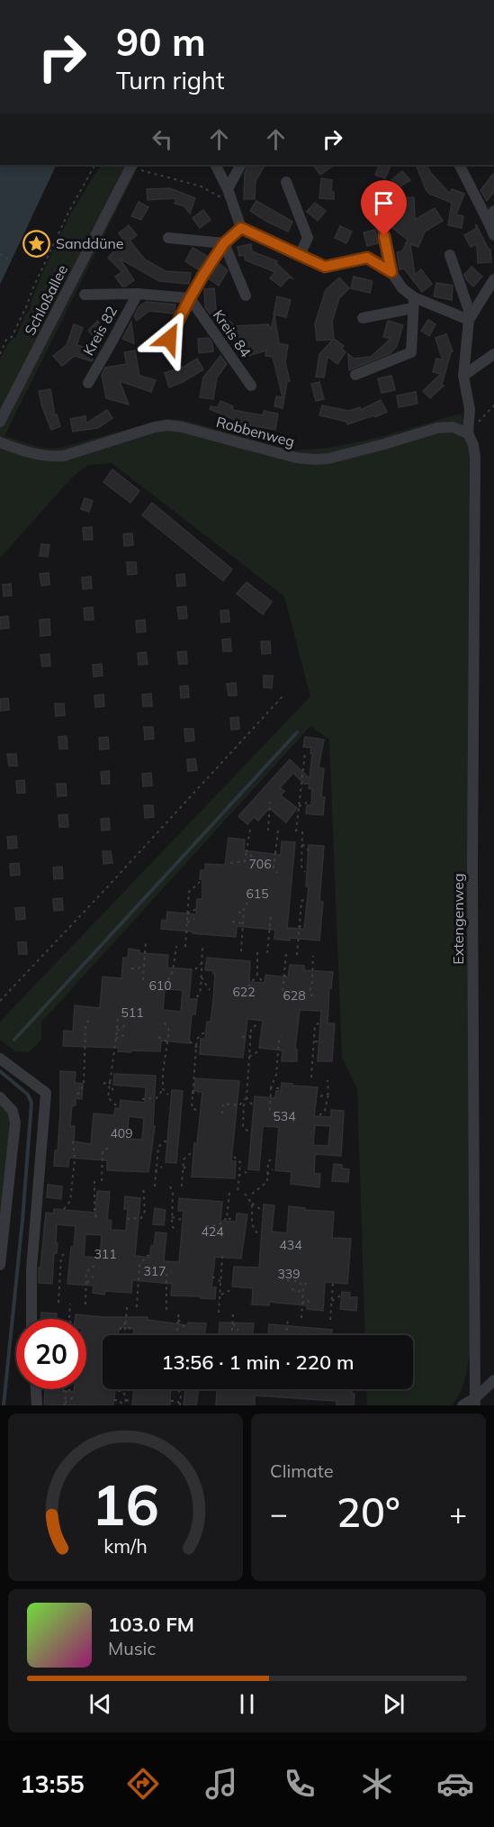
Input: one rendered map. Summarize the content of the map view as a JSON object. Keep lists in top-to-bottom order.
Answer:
{
  "streets": {
    "street": [
      "Schloßallee",
      "Kreis 82",
      "Kreis 84",
      "Robbenweg",
      "Extengenweg"
    ]
  },
  "crossings": [
    ["Robbenweg", "Extengenweg"]
  ],
  "places": {
    "place": ["Sanddüne"]
  },
  "house_numbers": [
    "706",
    "615",
    "610",
    "622",
    "628",
    "511",
    "534",
    "409",
    "424",
    "434",
    "311",
    "317",
    "339"
  ],
  "page": {
    "turn": ["90 m", "Turn right"],
    "limit": "20",
    "trip": "13:56 · 1 min · 220 m",
    "tile": "Climate",
    "heat": ["−", "20°", "+"],
    "song": ["103.0 FM", "Music"],
    "tabs": "13:55",
    "gauge": ["16", "km/h"]
  }
}
